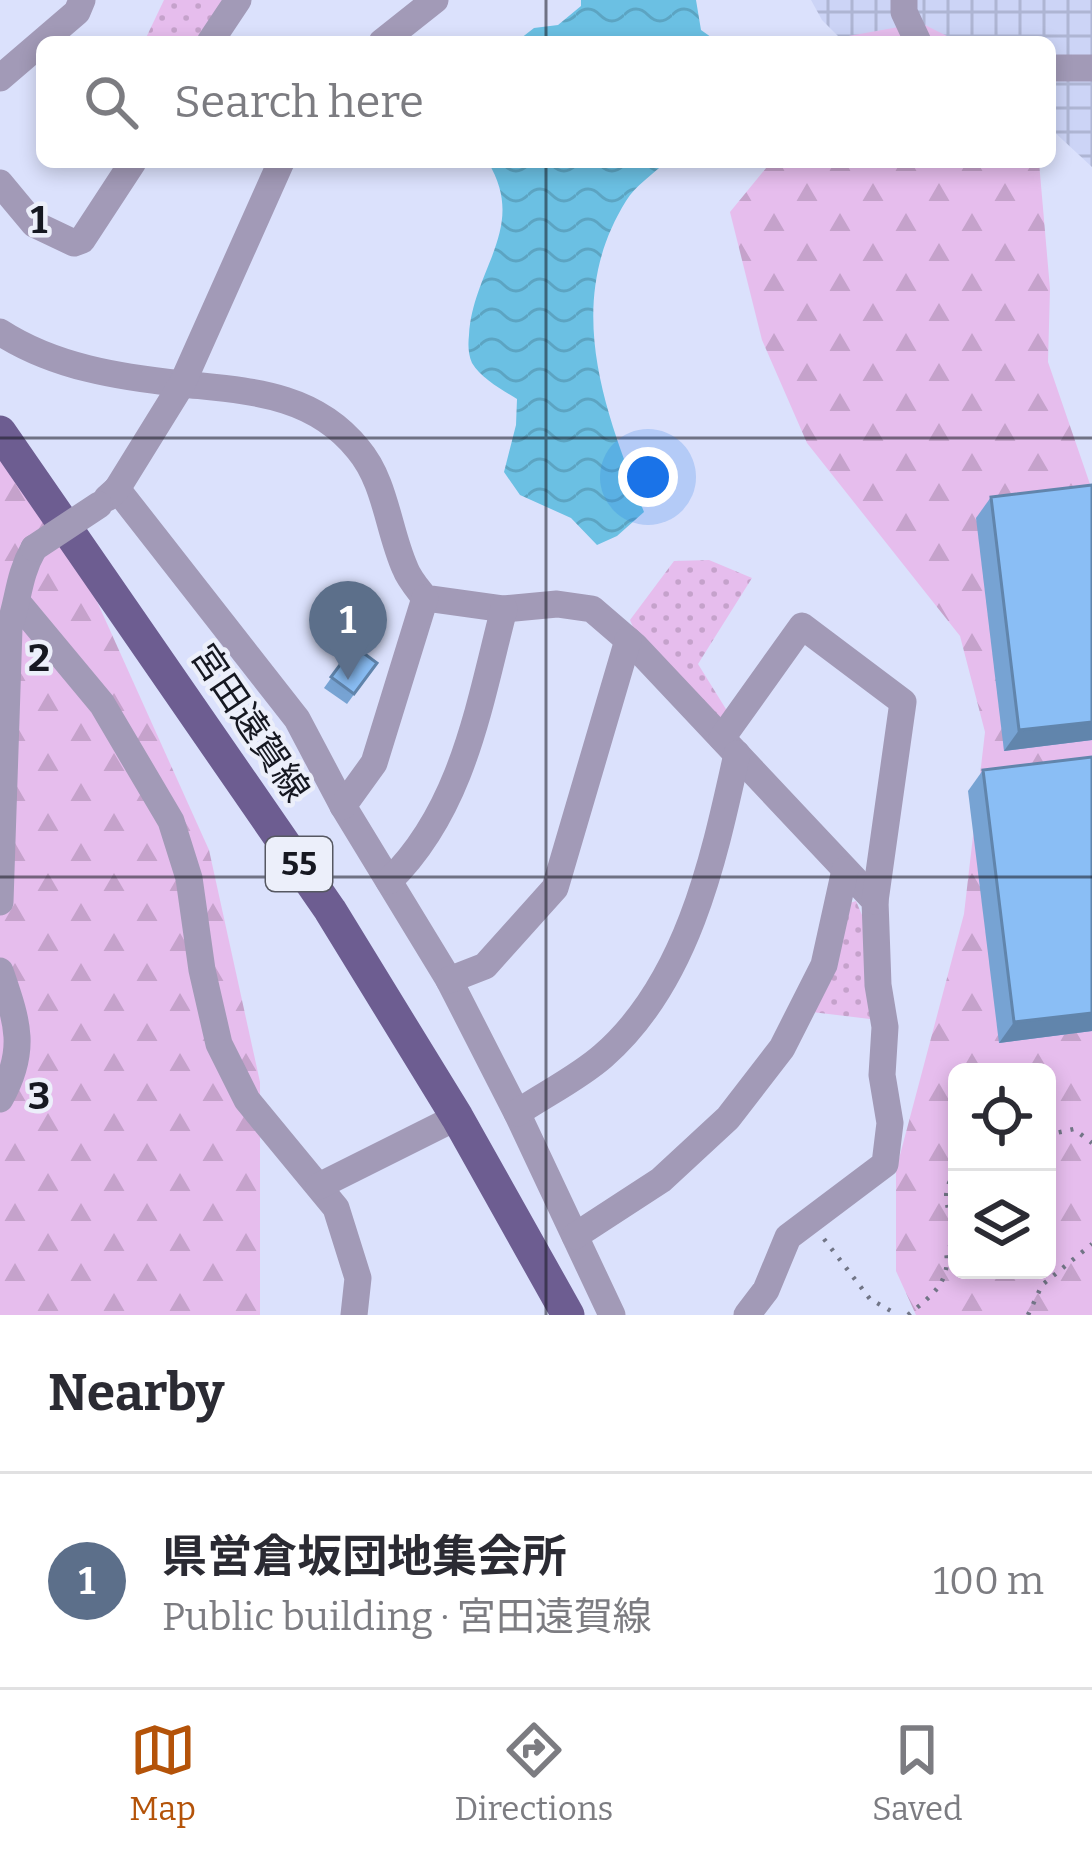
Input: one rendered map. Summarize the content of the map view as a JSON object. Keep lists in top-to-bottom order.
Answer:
{
  "streets": {
    "main road": ["宮田遠賀線", "55"]
  },
  "page": {
    "search": "Search here",
    "pins": "1",
    "heading": "Nearby",
    "list": [
      {
        "mark": "1",
        "name": "県営倉坂団地集会所",
        "note": "Public building · 宮田遠賀線",
        "value": "100 m"
      }
    ],
    "nav": ["Map", "Directions", "Saved"]
  },
  "grid": {
    "rows": ["1", "2", "3"]
  }
}
